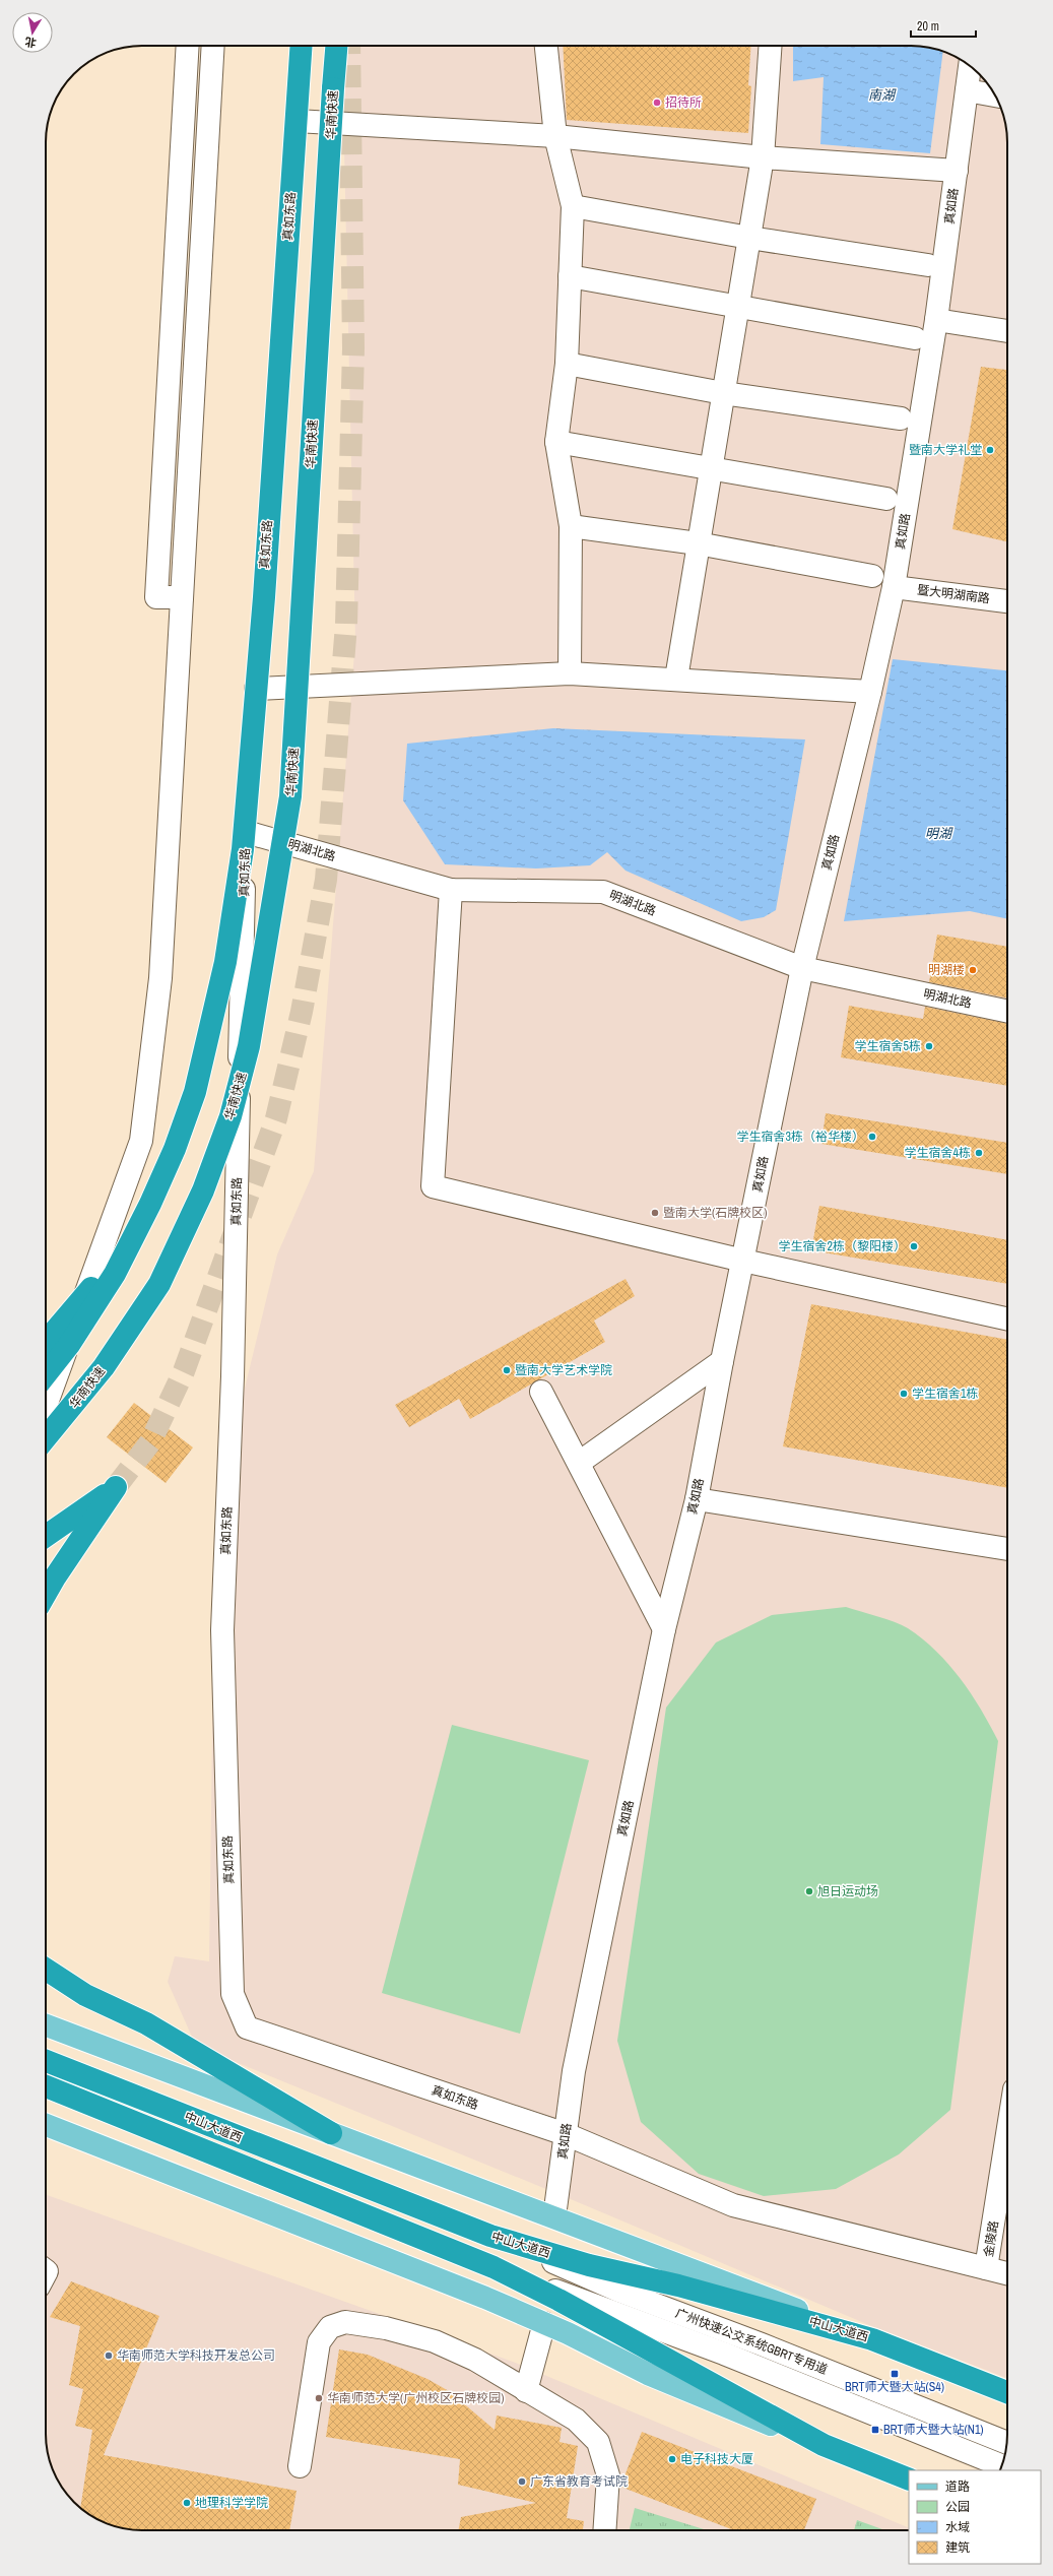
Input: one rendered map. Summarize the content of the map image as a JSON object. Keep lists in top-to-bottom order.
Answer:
{
  "streets": {
    "highway": ["华南快速", "中山大道西"],
    "street": [
      "真如路",
      "真如东路",
      "暨大明湖南路",
      "明湖北路",
      "金陵路",
      "广州快速公交系统GBRT专用道"
    ]
  },
  "crossings": [
    ["真如路", "真如东路"],
    ["真如路", "暨大明湖南路"],
    ["真如路", "明湖北路"],
    ["真如东路", "明湖北路"],
    ["真如东路", "金陵路"],
    ["中山大道西", "广州快速公交系统GBRT专用道"]
  ],
  "water": ["南湖", "明湖"],
  "places": {
    "other": [
      "招待所",
      "暨南大学礼堂",
      "明湖楼",
      "学生宿舍5栋",
      "学生宿舍3栋（裕华楼）",
      "学生宿舍4栋",
      "暨南大学(石牌校区)",
      "学生宿舍2栋（黎阳楼）",
      "暨南大学艺术学院",
      "学生宿舍1栋",
      "旭日运动场",
      "华南师范大学科技开发总公司",
      "华南师范大学(广州校区石牌校园)",
      "电子科技大厦",
      "广东省教育考试院",
      "地理科学学院"
    ],
    "transit": ["BRT师大暨大站(S4)", "BRT师大暨大站(N1)"]
  },
  "legend": [
    "道路",
    "公园",
    "水域",
    "建筑"
  ],
  "scale_bar": "20 m",
  "north": "bottom"
}
